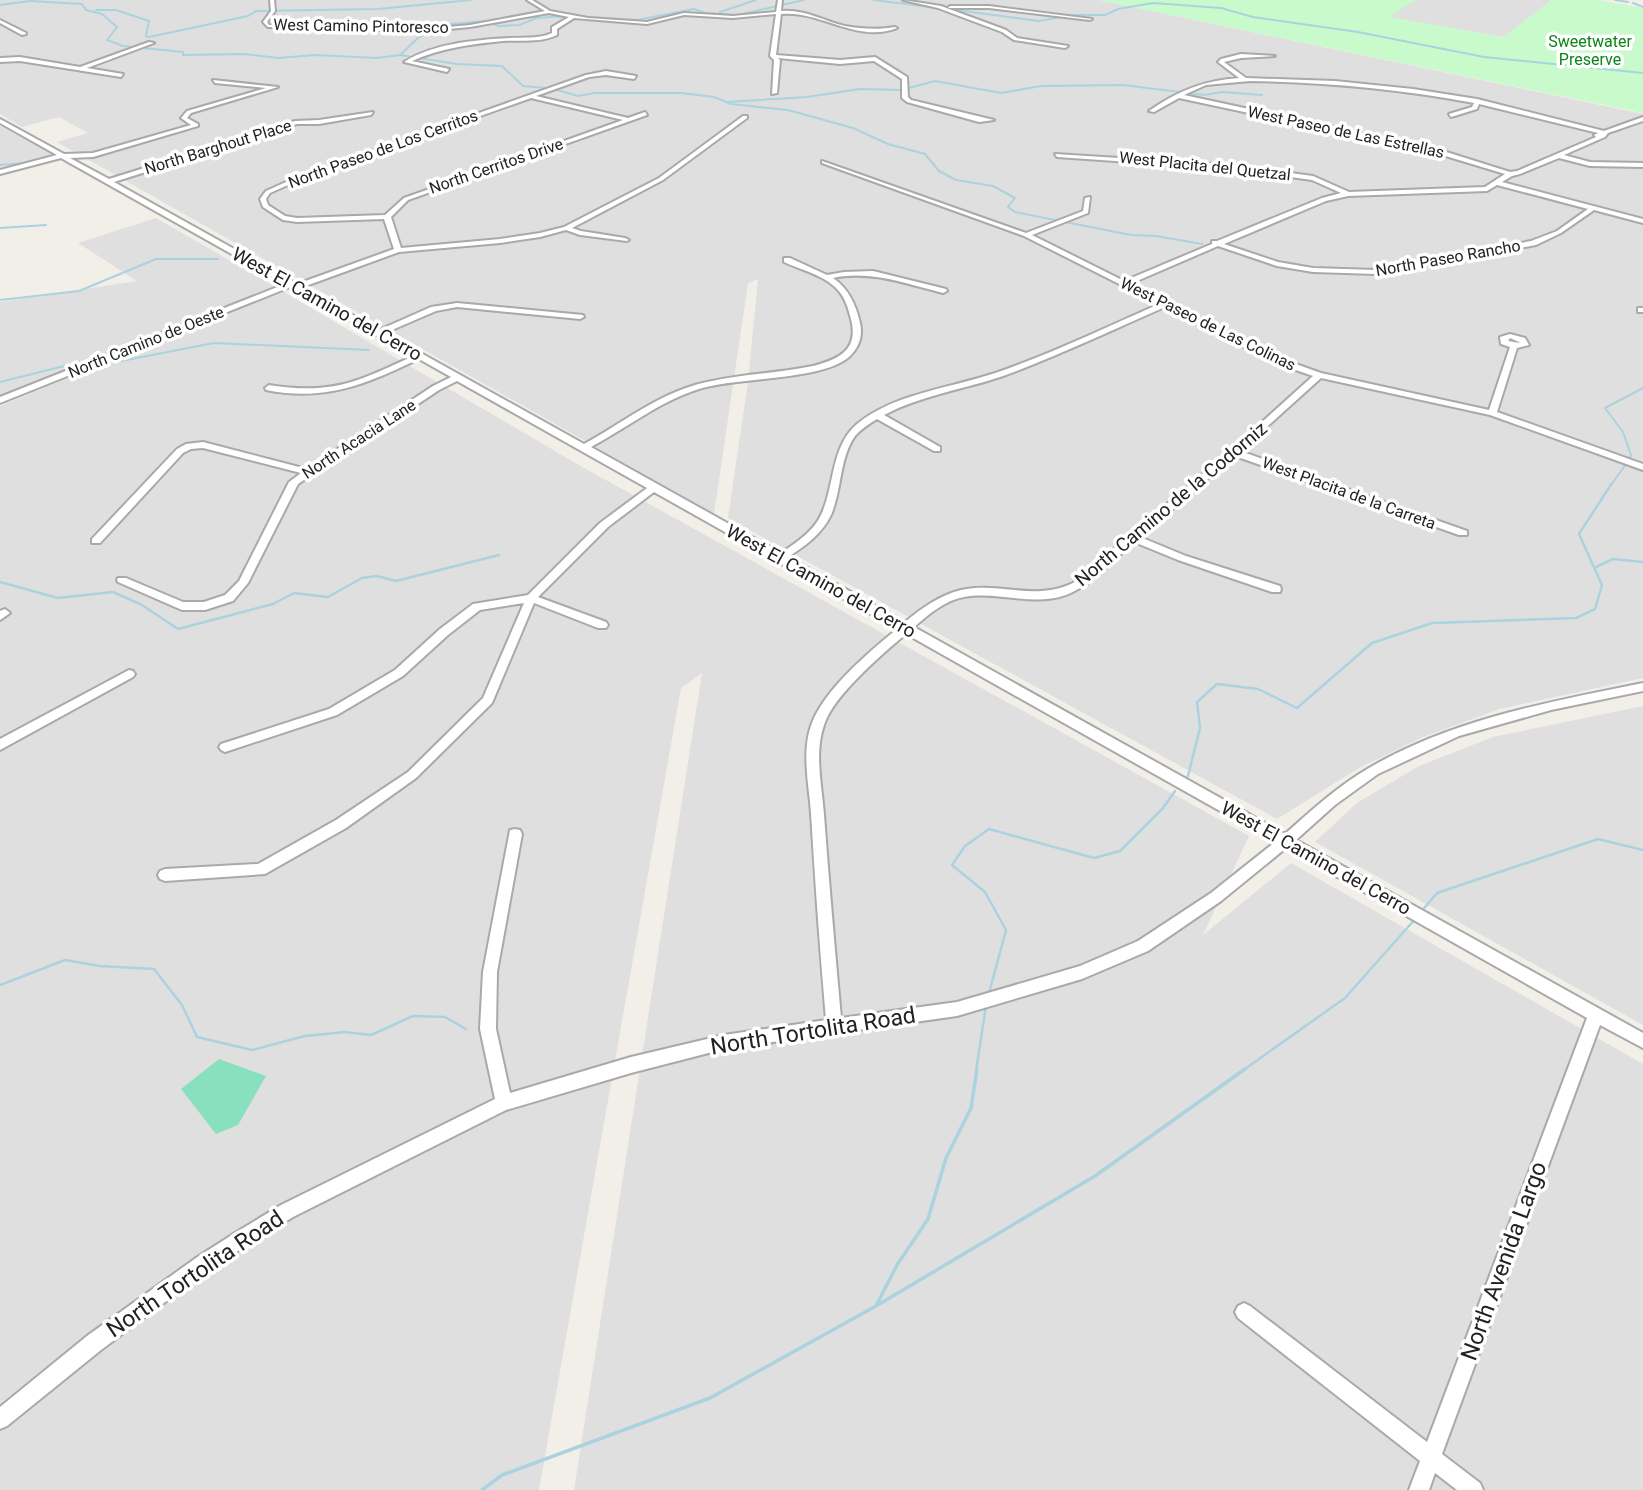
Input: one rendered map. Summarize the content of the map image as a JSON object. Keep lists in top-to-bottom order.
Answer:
{
  "streets": {
    "street": [
      "West Camino Pintoresco",
      "West Paseo de Las Estrellas",
      "North Barghout Place",
      "North Paseo de Los Cerritos",
      "North Cerritos Drive",
      "West Placita del Quetzal",
      "North Paseo Rancho",
      "West El Camino del Cerro",
      "West Paseo de Las Colinas",
      "North Camino de Oeste",
      "North Acacia Lane",
      "West Placita de la Carreta",
      "North Camino de la Codorniz",
      "North Tortolita Road",
      "North Avenida Largo"
    ]
  },
  "crossings": [
    ["North Barghout Place", "West El Camino del Cerro"],
    ["North Paseo de Los Cerritos", "North Cerritos Drive"],
    ["West El Camino del Cerro", "North Camino de Oeste"],
    ["West El Camino del Cerro", "North Acacia Lane"],
    ["West El Camino del Cerro", "North Camino de la Codorniz"],
    ["West El Camino del Cerro", "North Tortolita Road"],
    ["West El Camino del Cerro", "North Avenida Largo"],
    ["West Paseo de Las Colinas", "North Camino de la Codorniz"],
    ["West Placita de la Carreta", "North Camino de la Codorniz"],
    ["North Camino de la Codorniz", "North Tortolita Road"]
  ],
  "parks": ["Sweetwater Preserve"]
}
